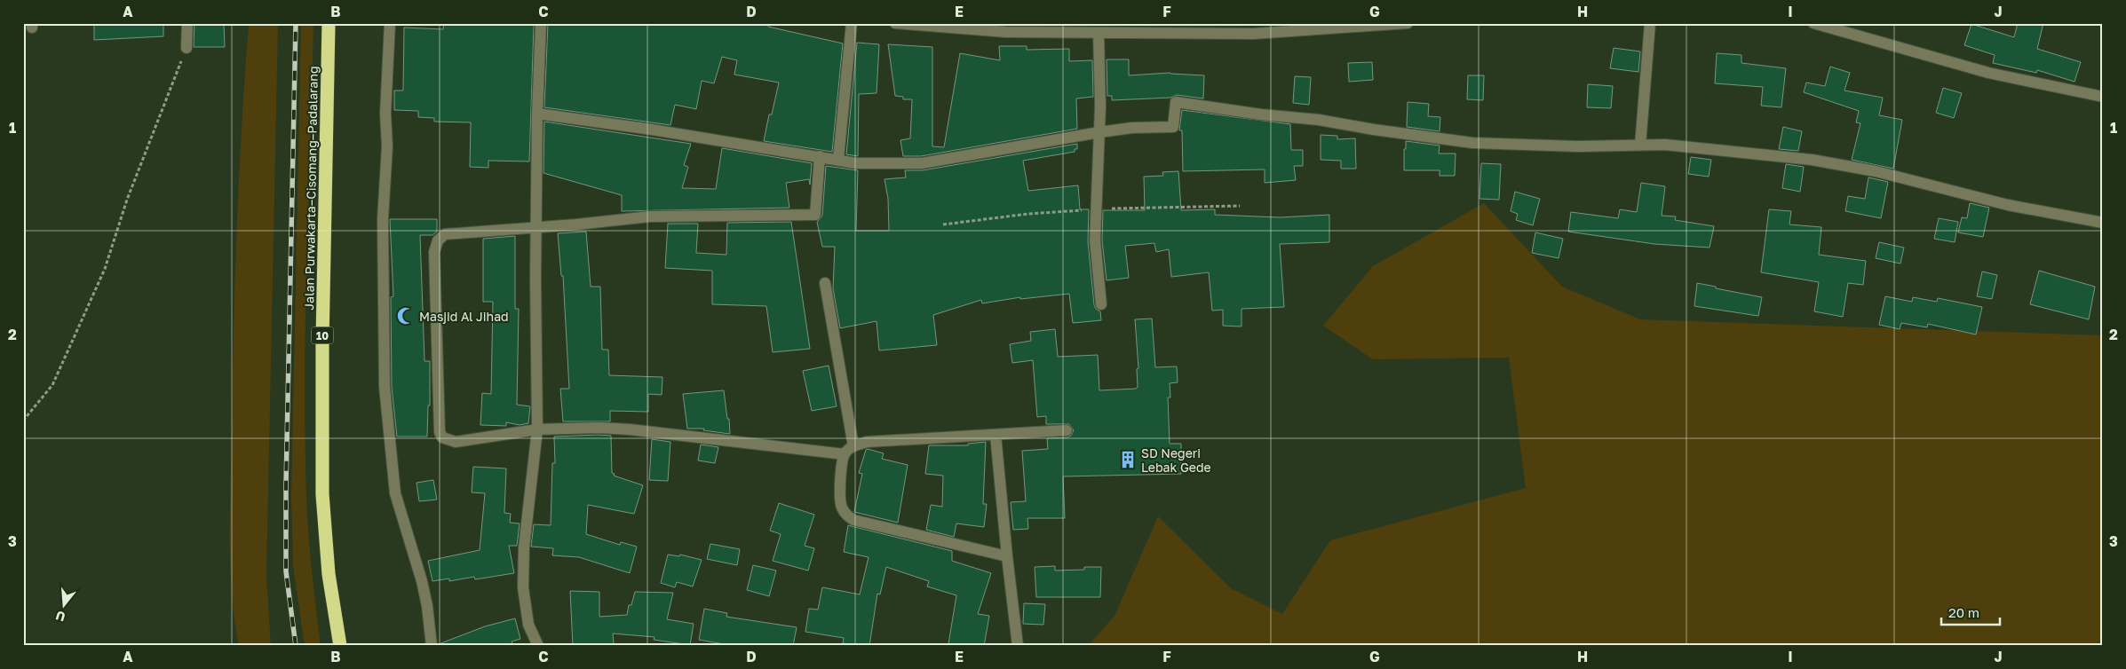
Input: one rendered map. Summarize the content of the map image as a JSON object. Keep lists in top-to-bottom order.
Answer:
{
  "streets": {
    "highway": ["Jalan Purwakarta–Cisomang–Padalarang", "10"]
  },
  "places": {
    "mosque": ["Masjid Al Jihad"],
    "building": ["SD Negeri Lebak Gede"]
  },
  "scale_bar": "20 m",
  "north": "bottom",
  "grid": {
    "columns": [
      "A",
      "B",
      "C",
      "D",
      "E",
      "F",
      "G",
      "H",
      "I",
      "J"
    ],
    "rows": ["1", "2", "3"]
  }
}
